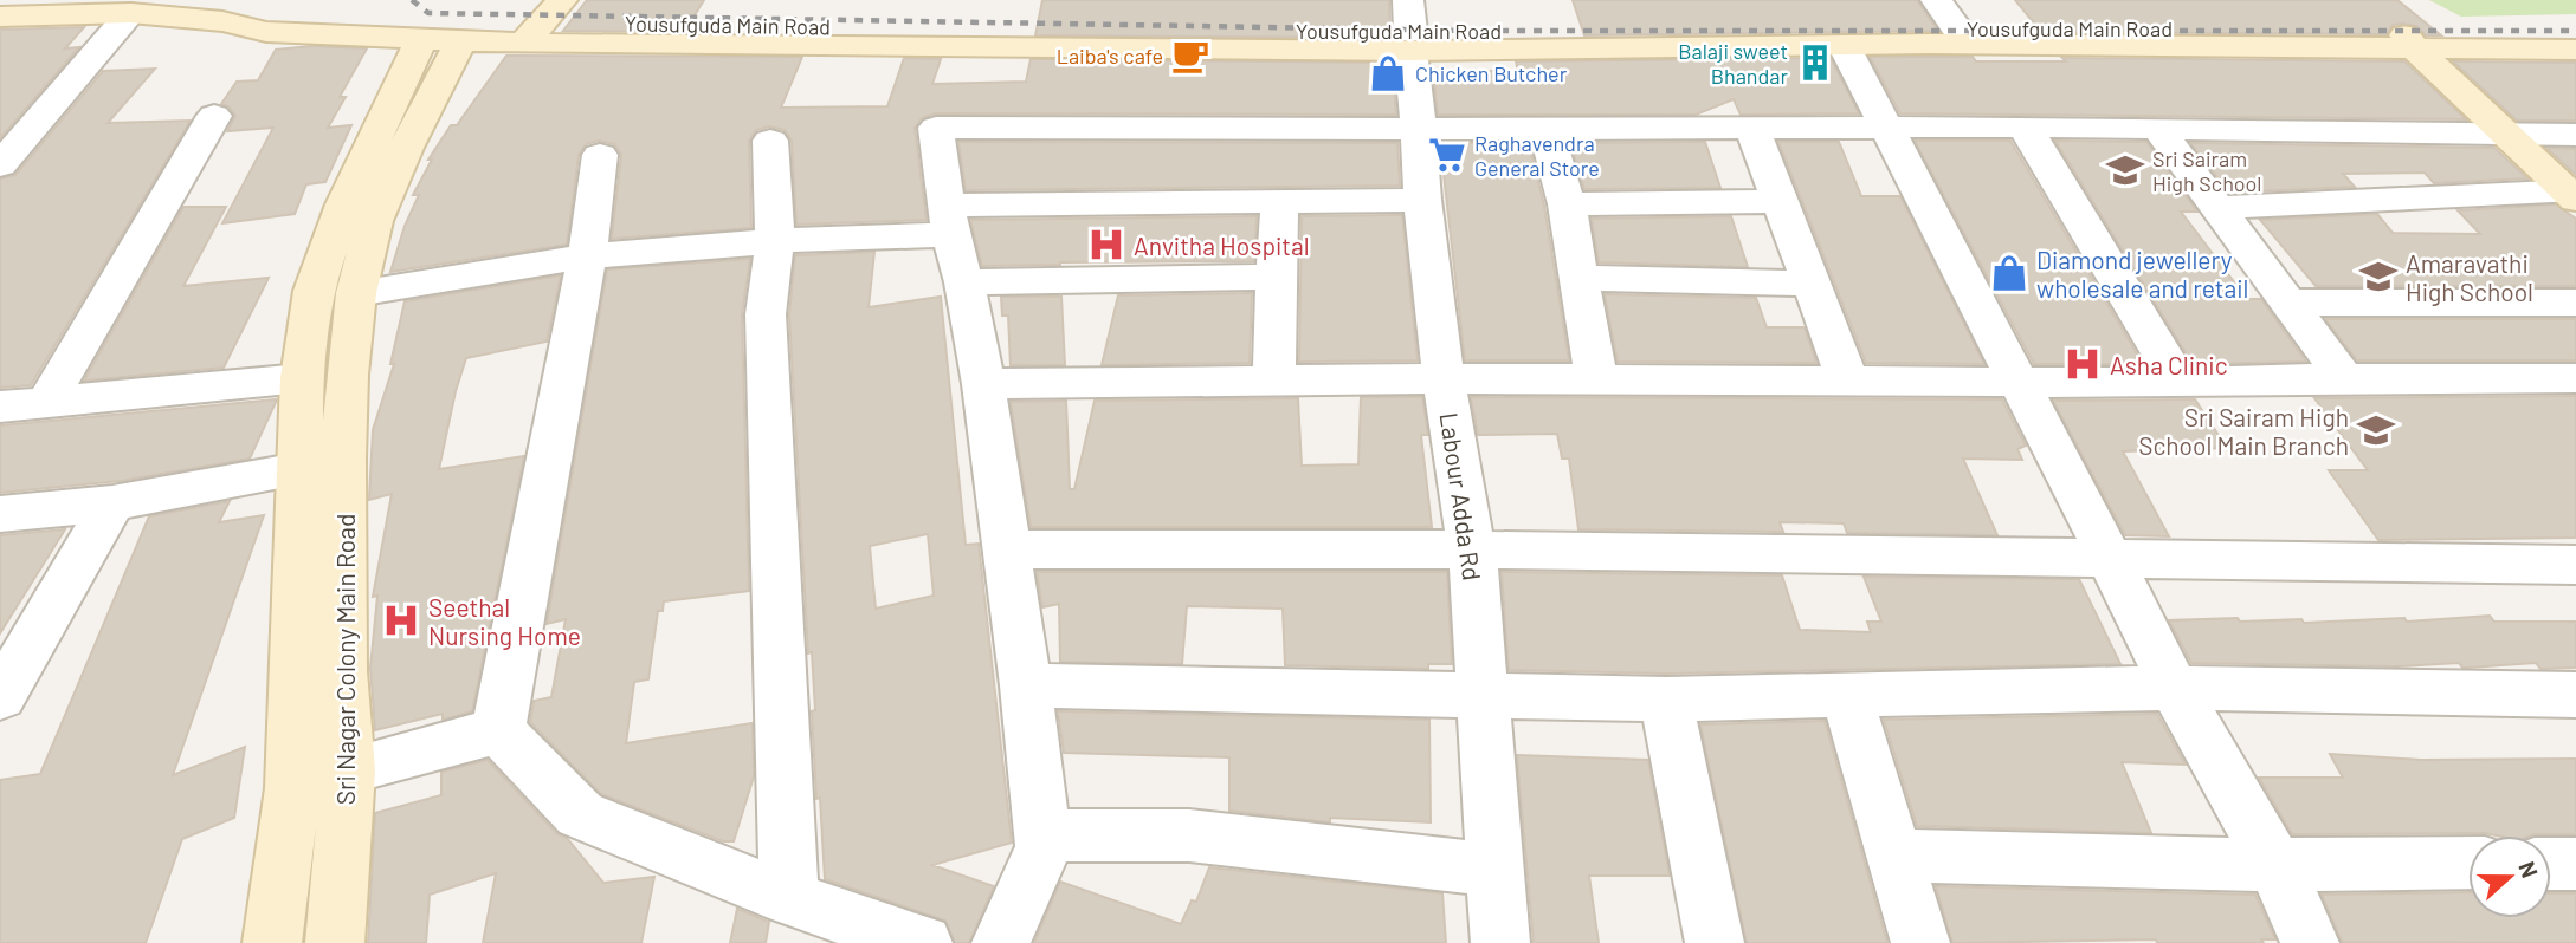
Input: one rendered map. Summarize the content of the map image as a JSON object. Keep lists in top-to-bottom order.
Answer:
{
  "streets": {
    "main road": ["Yousufguda Main Road", "Sri Nagar Colony Main Road"],
    "street": ["Labour Adda Rd"]
  },
  "crossings": [
    ["Yousufguda Main Road", "Labour Adda Rd"]
  ],
  "places": {
    "cafe": ["Laiba's cafe"],
    "building": ["Balaji sweet Bhandar"],
    "shop": ["Chicken Butcher", "Diamond jewellery wholesale and retail"],
    "supermarket": ["Raghavendra General Store"],
    "school or university": ["Sri Sairam High School", "Amaravathi High School", "Sri Sairam High School Main Branch"],
    "hospital": ["Anvitha Hospital", "Asha Clinic", "Seethal Nursing Home"]
  },
  "north": "right"
}
